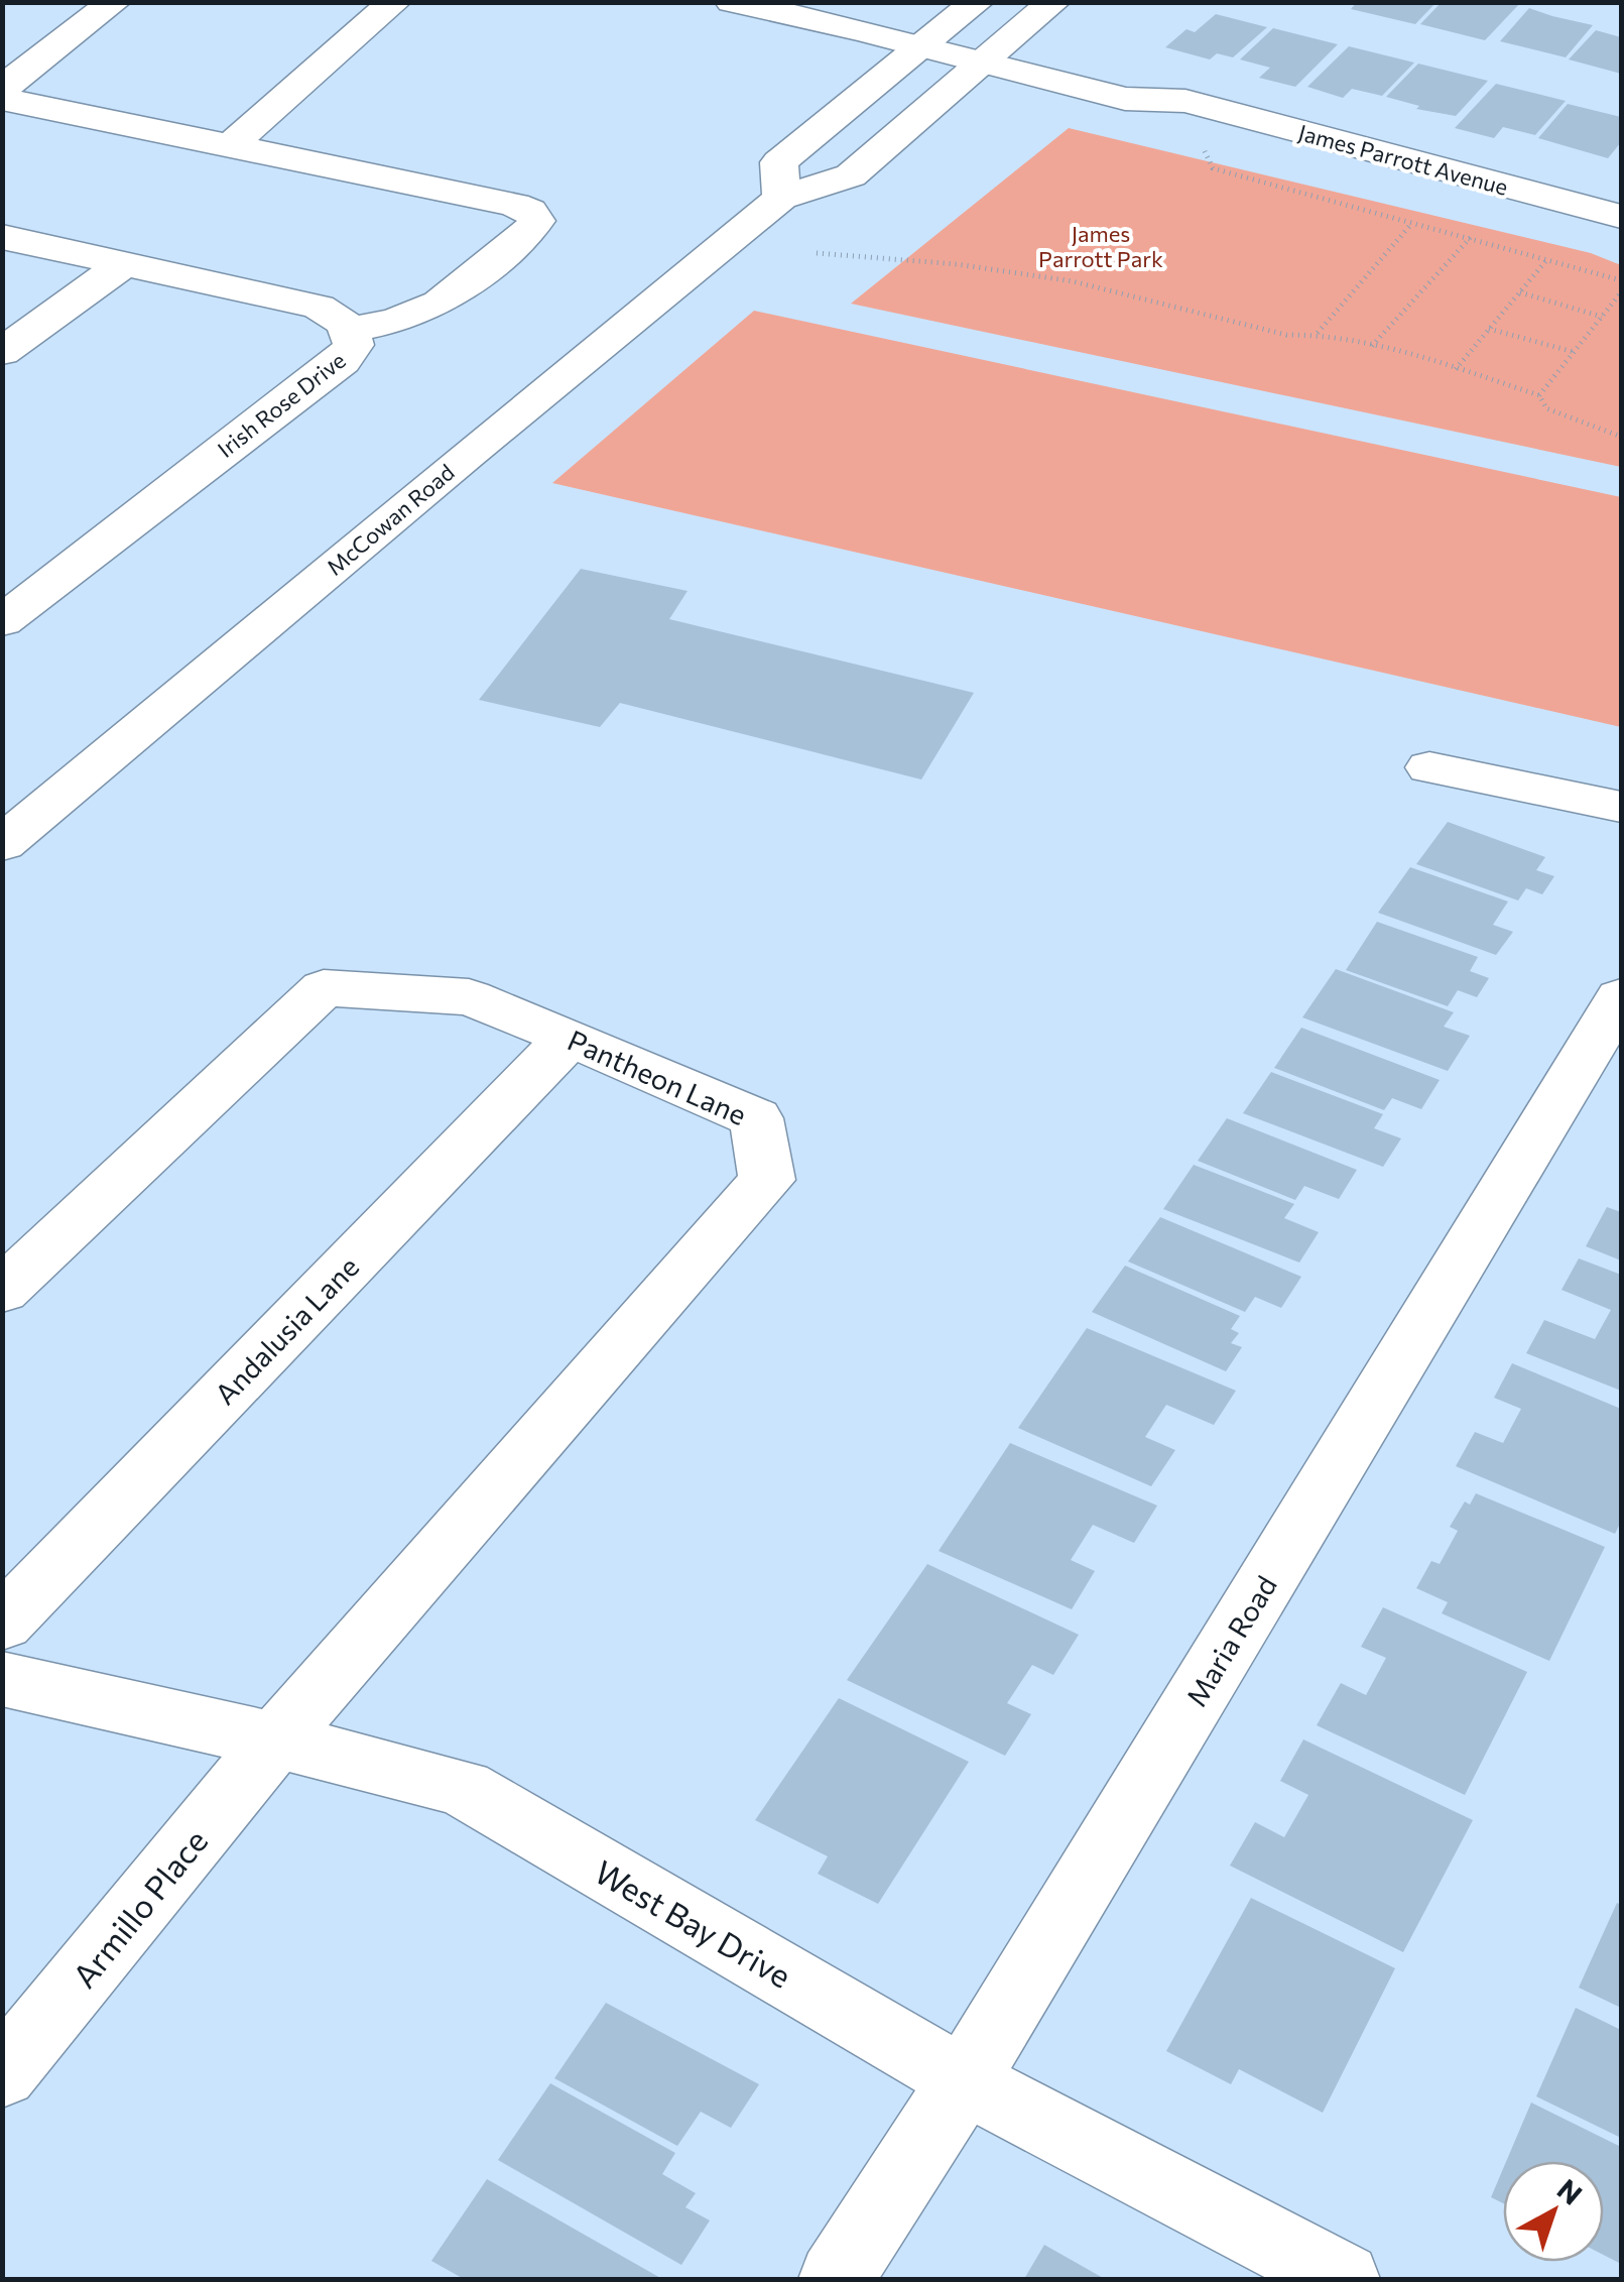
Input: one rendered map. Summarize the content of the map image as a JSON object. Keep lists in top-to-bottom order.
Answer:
{
  "streets": {
    "street": [
      "James Parrott Avenue",
      "Irish Rose Drive",
      "McCowan Road",
      "Pantheon Lane",
      "Andalusia Lane",
      "Maria Road",
      "Armillo Place",
      "West Bay Drive"
    ]
  },
  "crossings": [
    ["James Parrott Avenue", "McCowan Road"],
    ["Pantheon Lane", "Andalusia Lane"],
    ["Pantheon Lane", "Armillo Place"],
    ["Pantheon Lane", "West Bay Drive"],
    ["Maria Road", "West Bay Drive"],
    ["Armillo Place", "West Bay Drive"]
  ],
  "parks": ["James Parrott Park"],
  "north": "top right"
}
